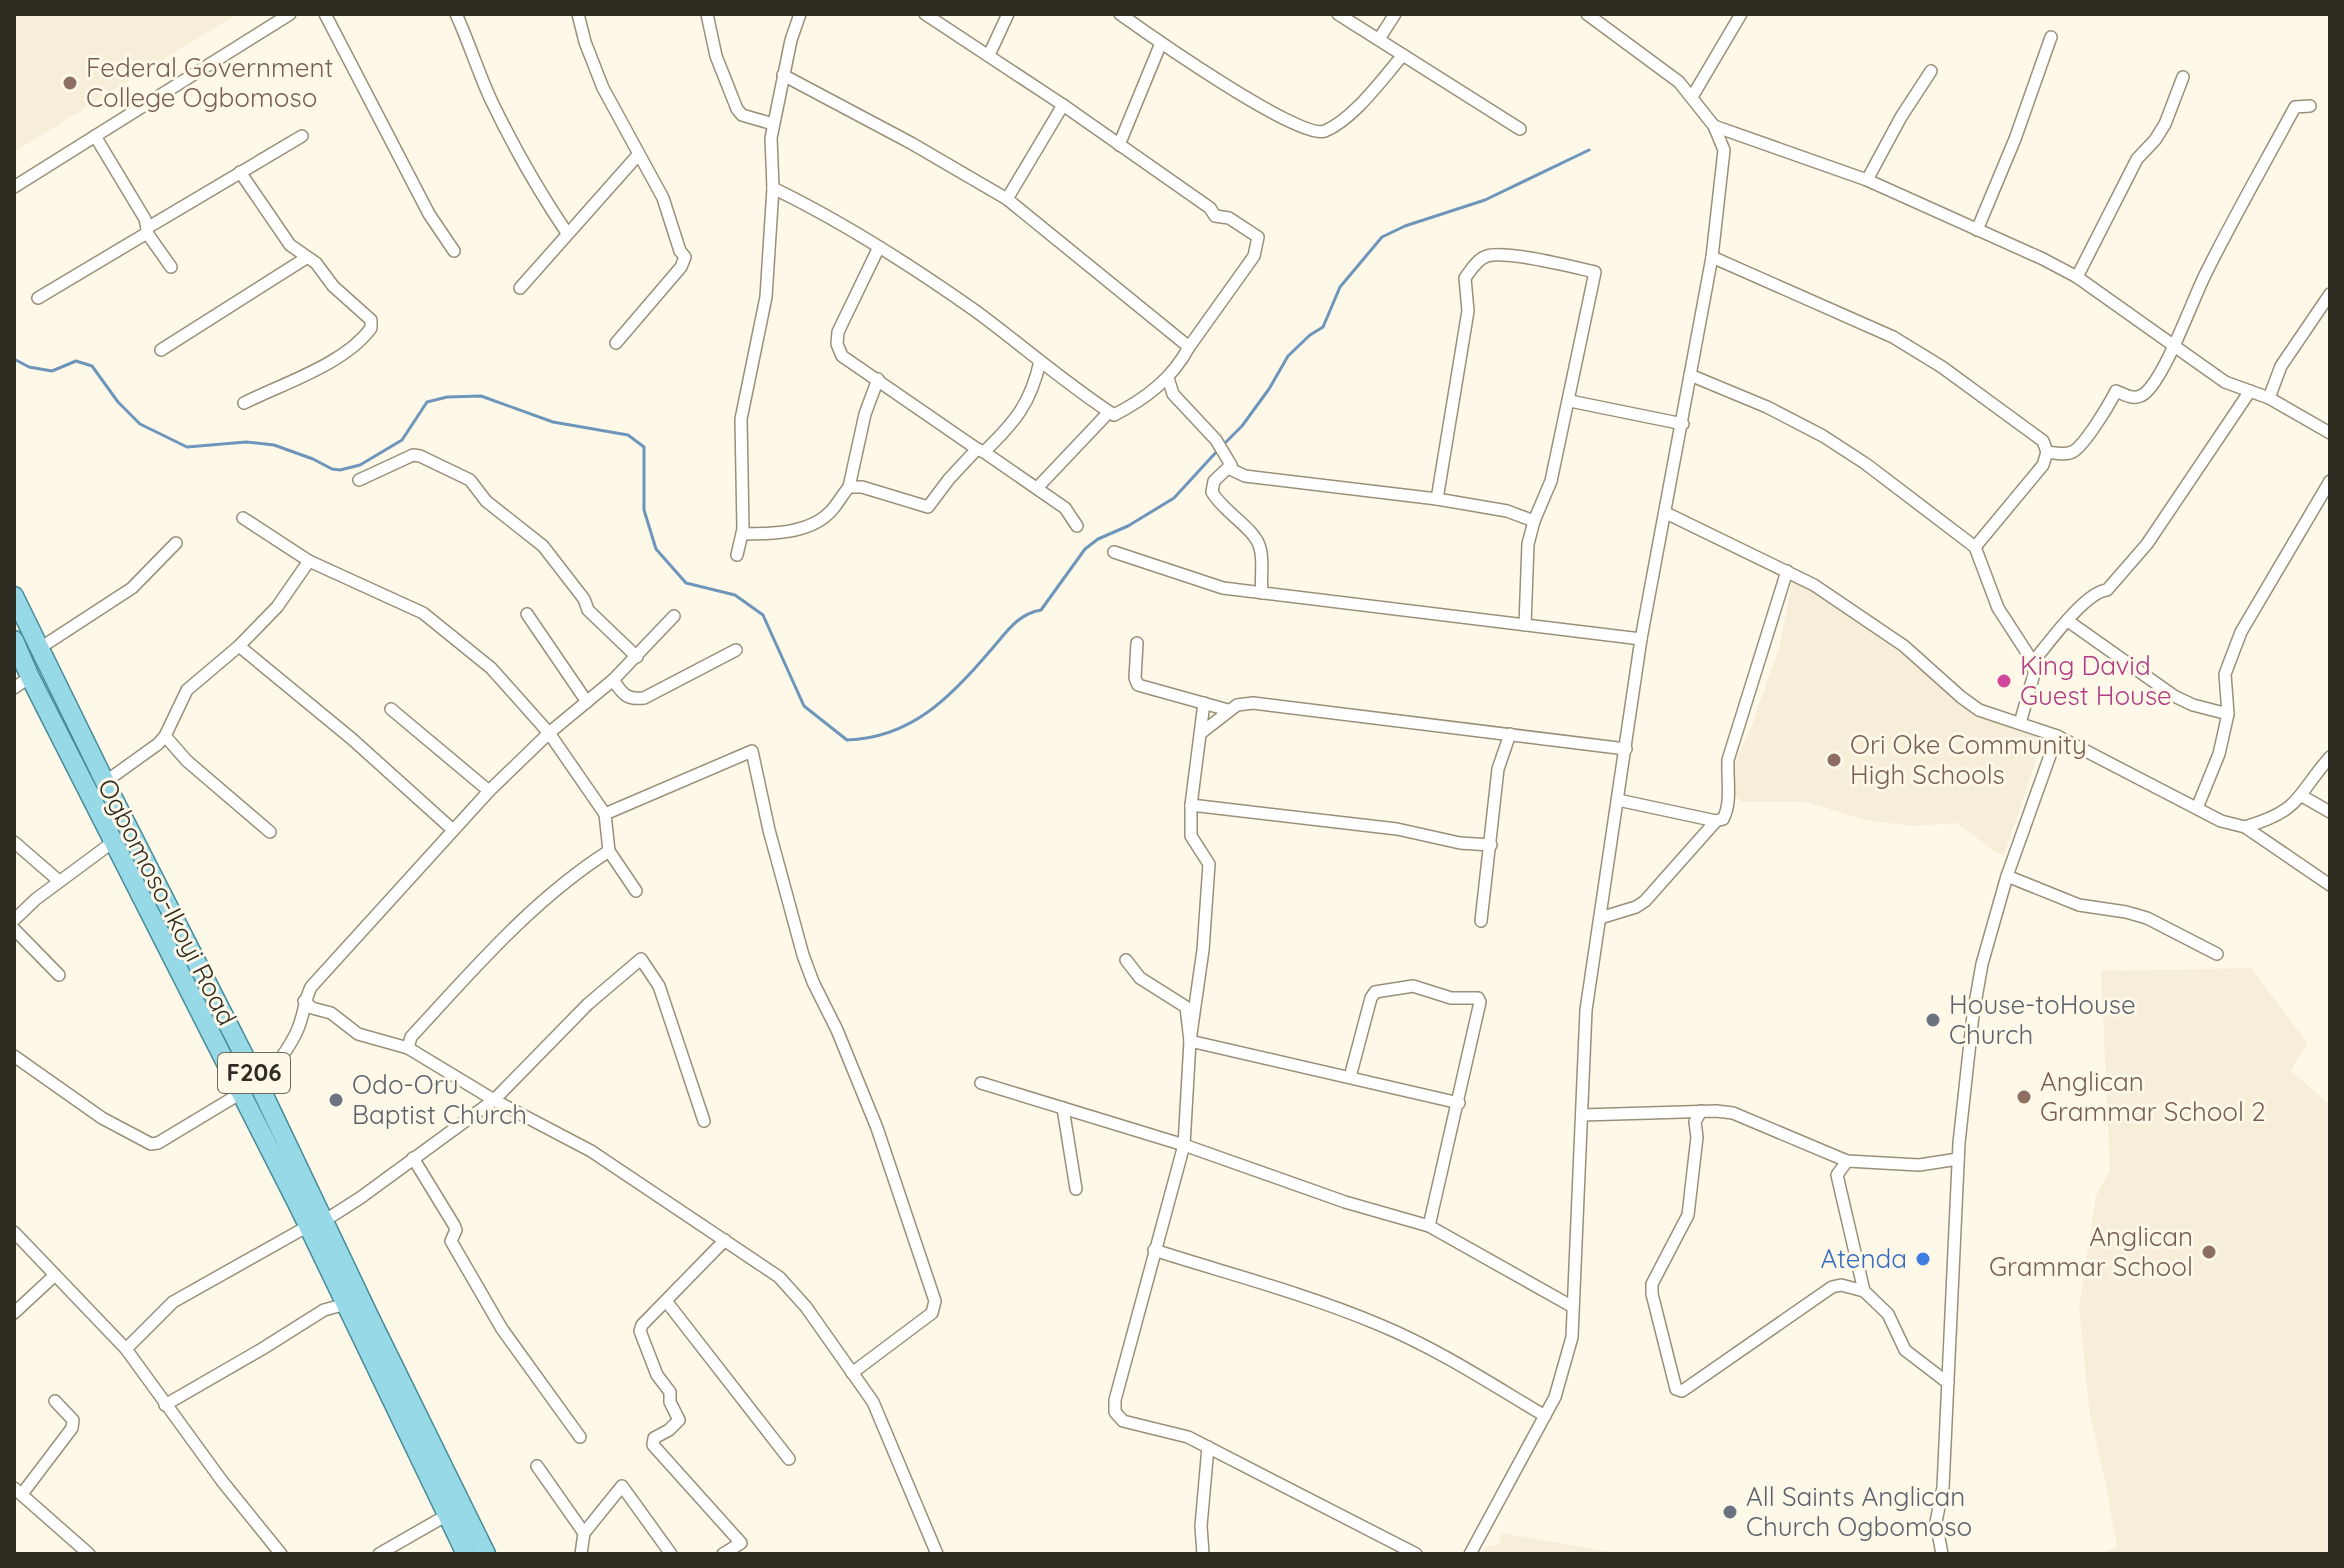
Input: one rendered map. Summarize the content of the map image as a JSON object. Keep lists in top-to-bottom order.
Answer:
{
  "streets": {
    "main road": ["Ogbomoso-Ikoyi Road", "F206"]
  },
  "places": [
    "Federal Government College Ogbomoso",
    "King David Guest House",
    "Ori Oke Community High Schools",
    "House-toHouse Church",
    "Anglican Grammar School 2",
    "Odo-Oru Baptist Church",
    "Anglican Grammar School",
    "Atenda",
    "All Saints Anglican Church Ogbomoso"
  ]
}
